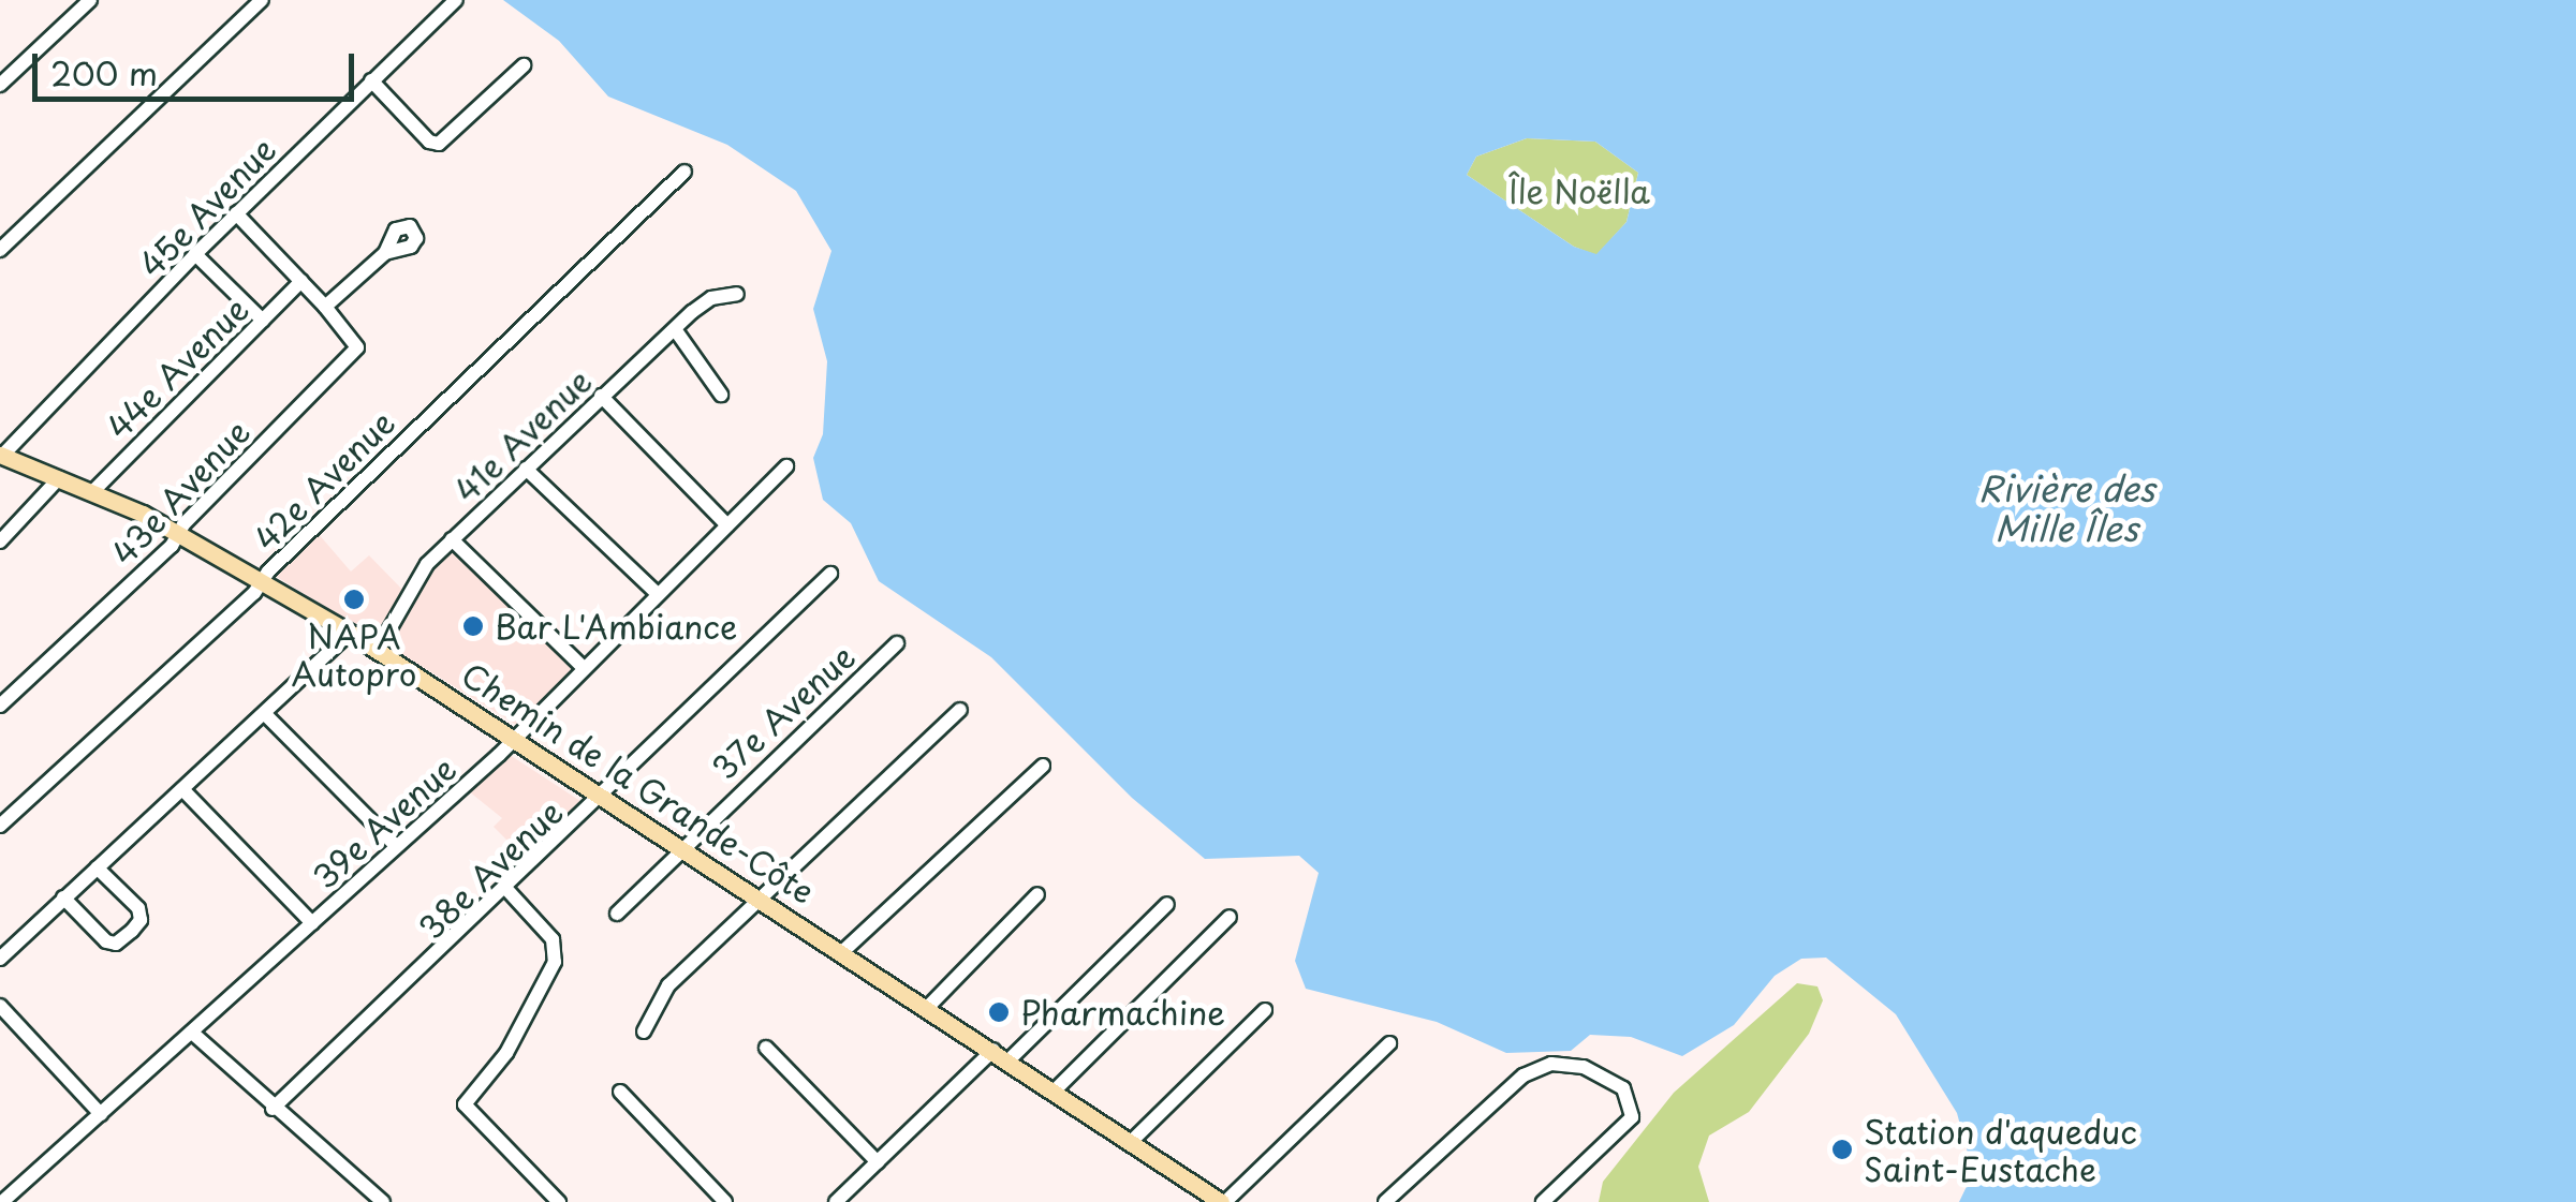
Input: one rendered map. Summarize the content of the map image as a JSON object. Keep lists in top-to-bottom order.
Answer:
{
  "streets": {
    "main road": ["Chemin de la Grande-Côte"],
    "street": [
      "45e Avenue",
      "44e Avenue",
      "41e Avenue",
      "42e Avenue",
      "43e Avenue",
      "37e Avenue",
      "39e Avenue",
      "38e Avenue"
    ]
  },
  "crossings": [
    ["45e Avenue", "Chemin de la Grande-Côte"],
    ["44e Avenue", "Chemin de la Grande-Côte"],
    ["41e Avenue", "Chemin de la Grande-Côte"],
    ["42e Avenue", "Chemin de la Grande-Côte"],
    ["43e Avenue", "Chemin de la Grande-Côte"],
    ["37e Avenue", "Chemin de la Grande-Côte"],
    ["Chemin de la Grande-Côte", "39e Avenue"],
    ["Chemin de la Grande-Côte", "38e Avenue"]
  ],
  "water": ["Rivière des Mille Îles"],
  "parks": ["Île Noëlla"],
  "places": [
    "NAPA Autopro",
    "Bar L'Ambiance",
    "Pharmachine",
    "Station d'aqueduc Saint-Eustache"
  ],
  "scale_bar": "200 m"
}
